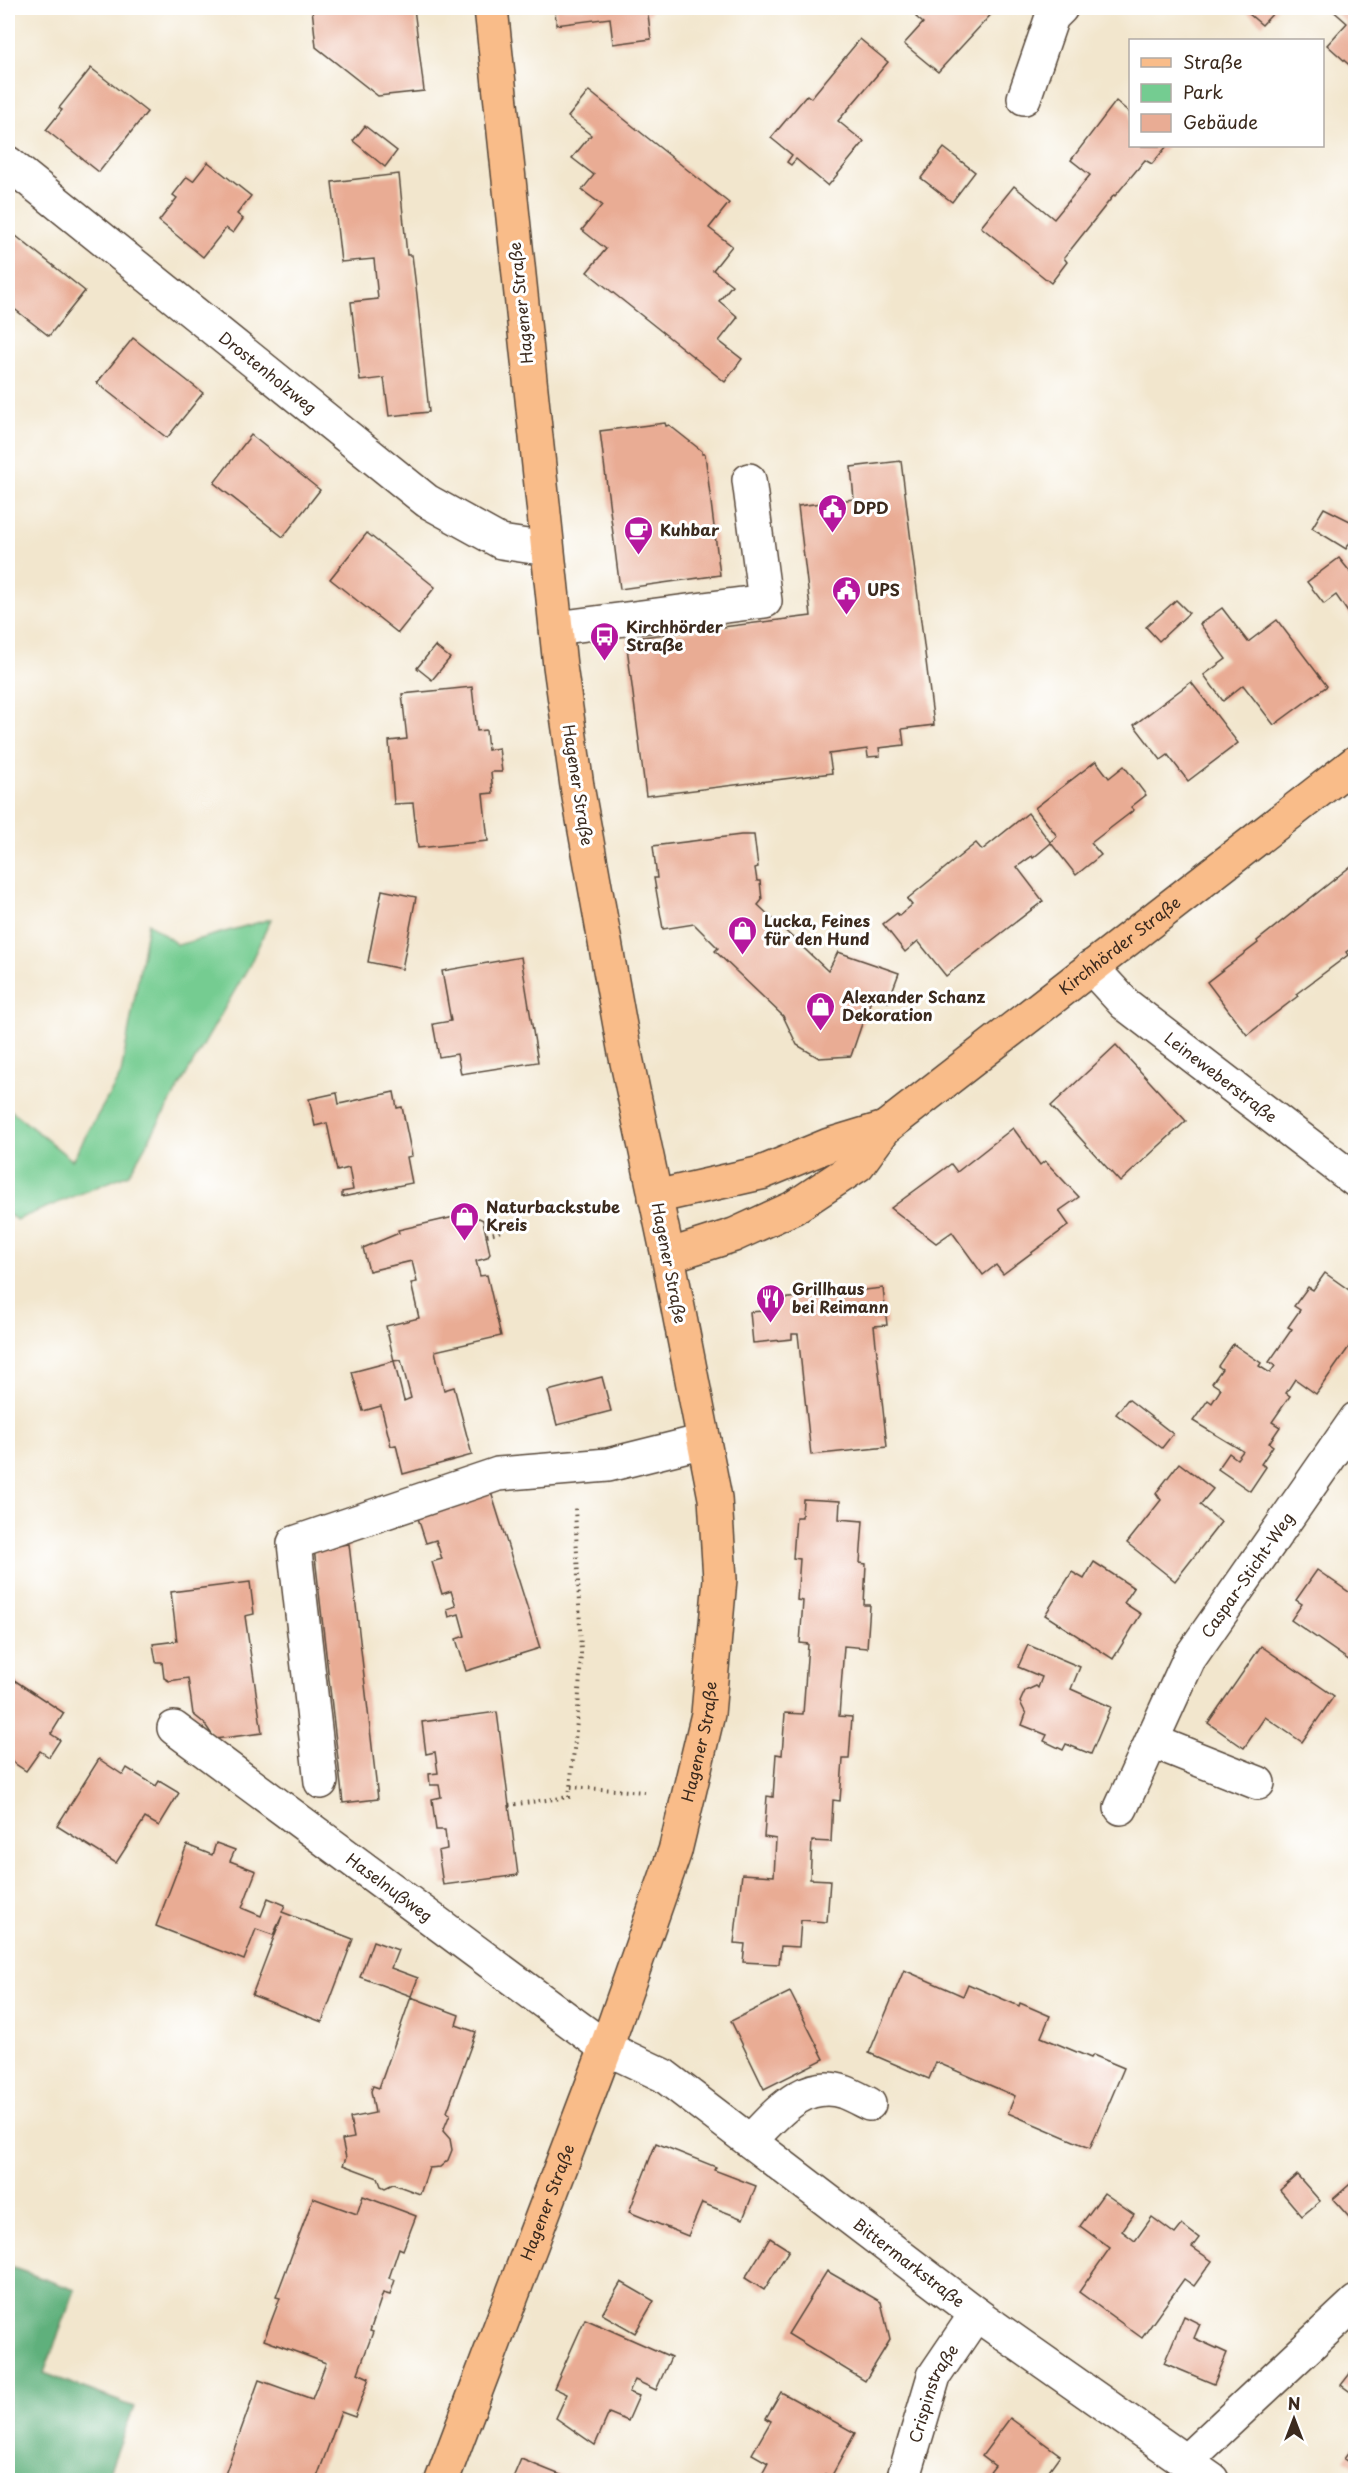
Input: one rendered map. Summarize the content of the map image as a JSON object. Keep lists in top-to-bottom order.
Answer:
{
  "streets": {
    "main road": ["Hagener Straße", "Kirchhörder Straße"],
    "street": [
      "Drostenholzweg",
      "Leineweberstraße",
      "Caspar-Sticht-Weg",
      "Haselnußweg",
      "Bittermarkstraße",
      "Crispinstraße"
    ]
  },
  "crossings": [
    ["Hagener Straße", "Drostenholzweg"],
    ["Hagener Straße", "Kirchhörder Straße"],
    ["Hagener Straße", "Haselnußweg"],
    ["Hagener Straße", "Bittermarkstraße"],
    ["Kirchhörder Straße", "Leineweberstraße"],
    ["Haselnußweg", "Bittermarkstraße"],
    ["Bittermarkstraße", "Crispinstraße"]
  ],
  "places": {
    "public building": ["DPD", "UPS"],
    "cafe": ["Kuhbar"],
    "bus stop": ["Kirchhörder Straße"],
    "shop": ["Lucka, Feines für den Hund", "Alexander Schanz Dekoration", "Naturbackstube Kreis"],
    "restaurant": ["Grillhaus bei Reimann"]
  },
  "legend": ["Straße", "Park", "Gebäude"],
  "north": "top"
}
